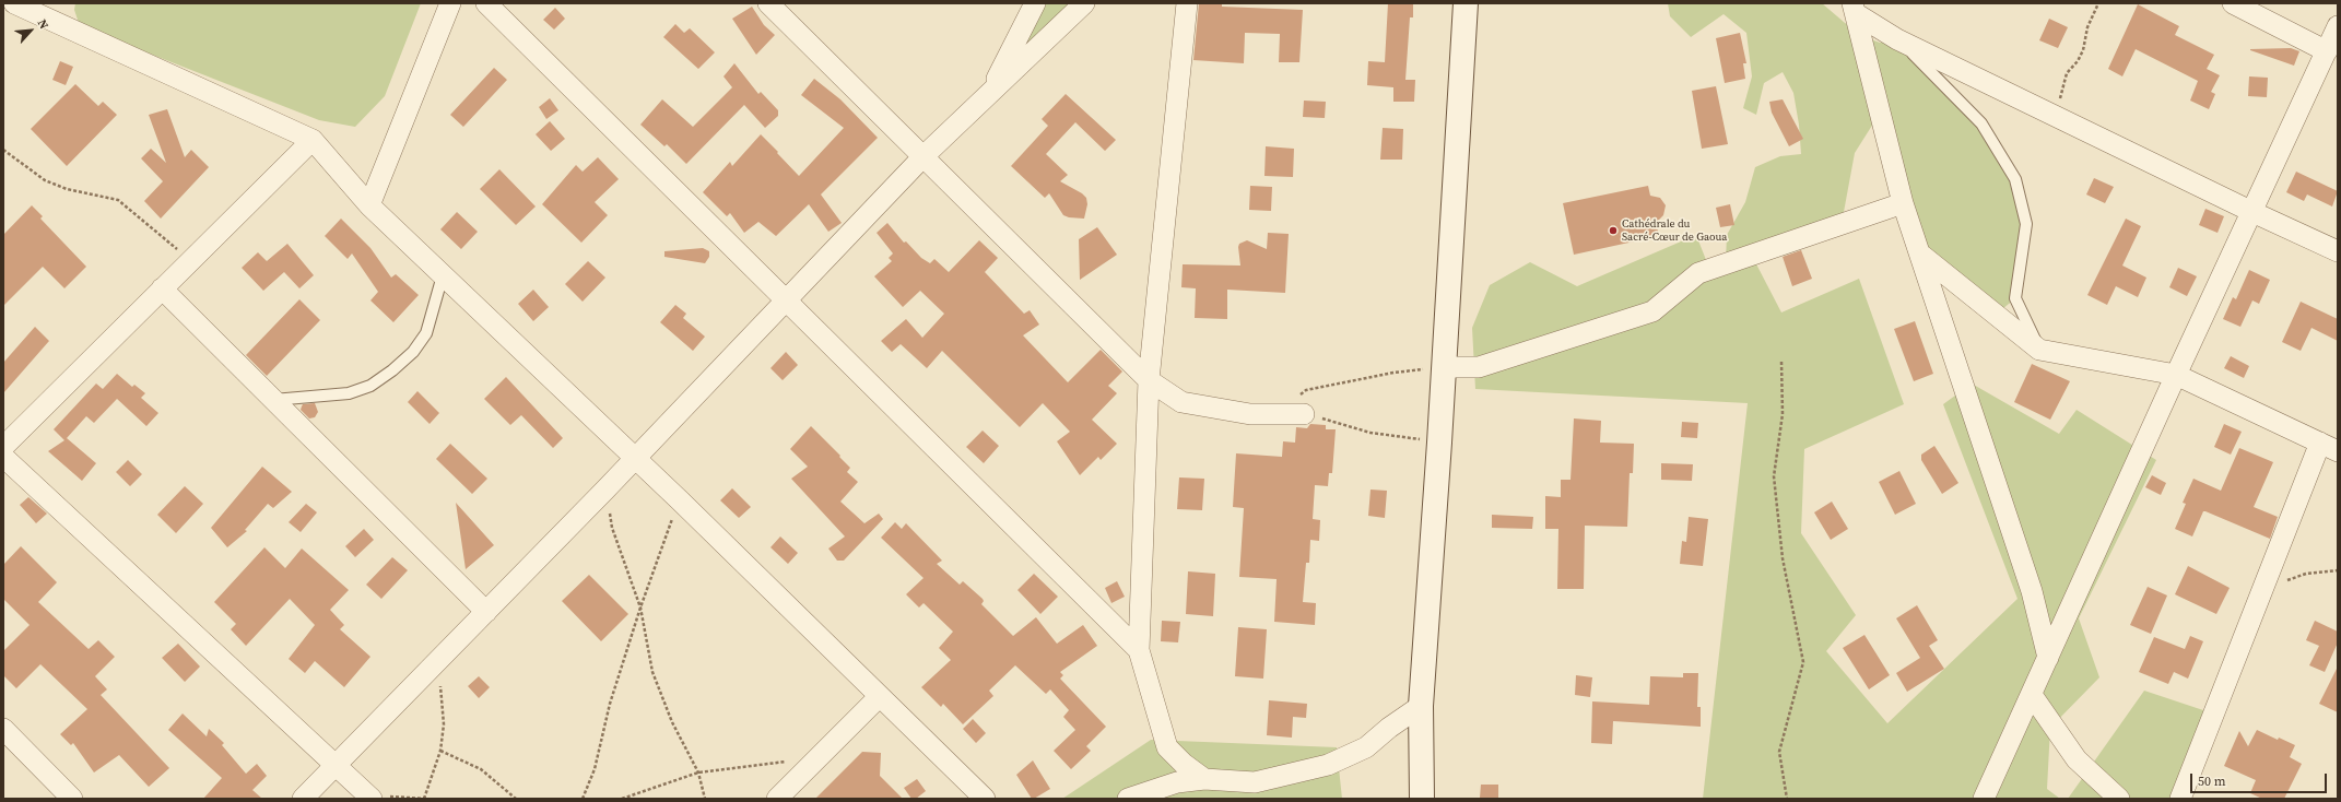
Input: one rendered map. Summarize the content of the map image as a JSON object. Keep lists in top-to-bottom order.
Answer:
{
  "places": ["Cathédrale du Sacré-Cœur de Gaoua"],
  "scale_bar": "50 m",
  "north": "top right"
}
